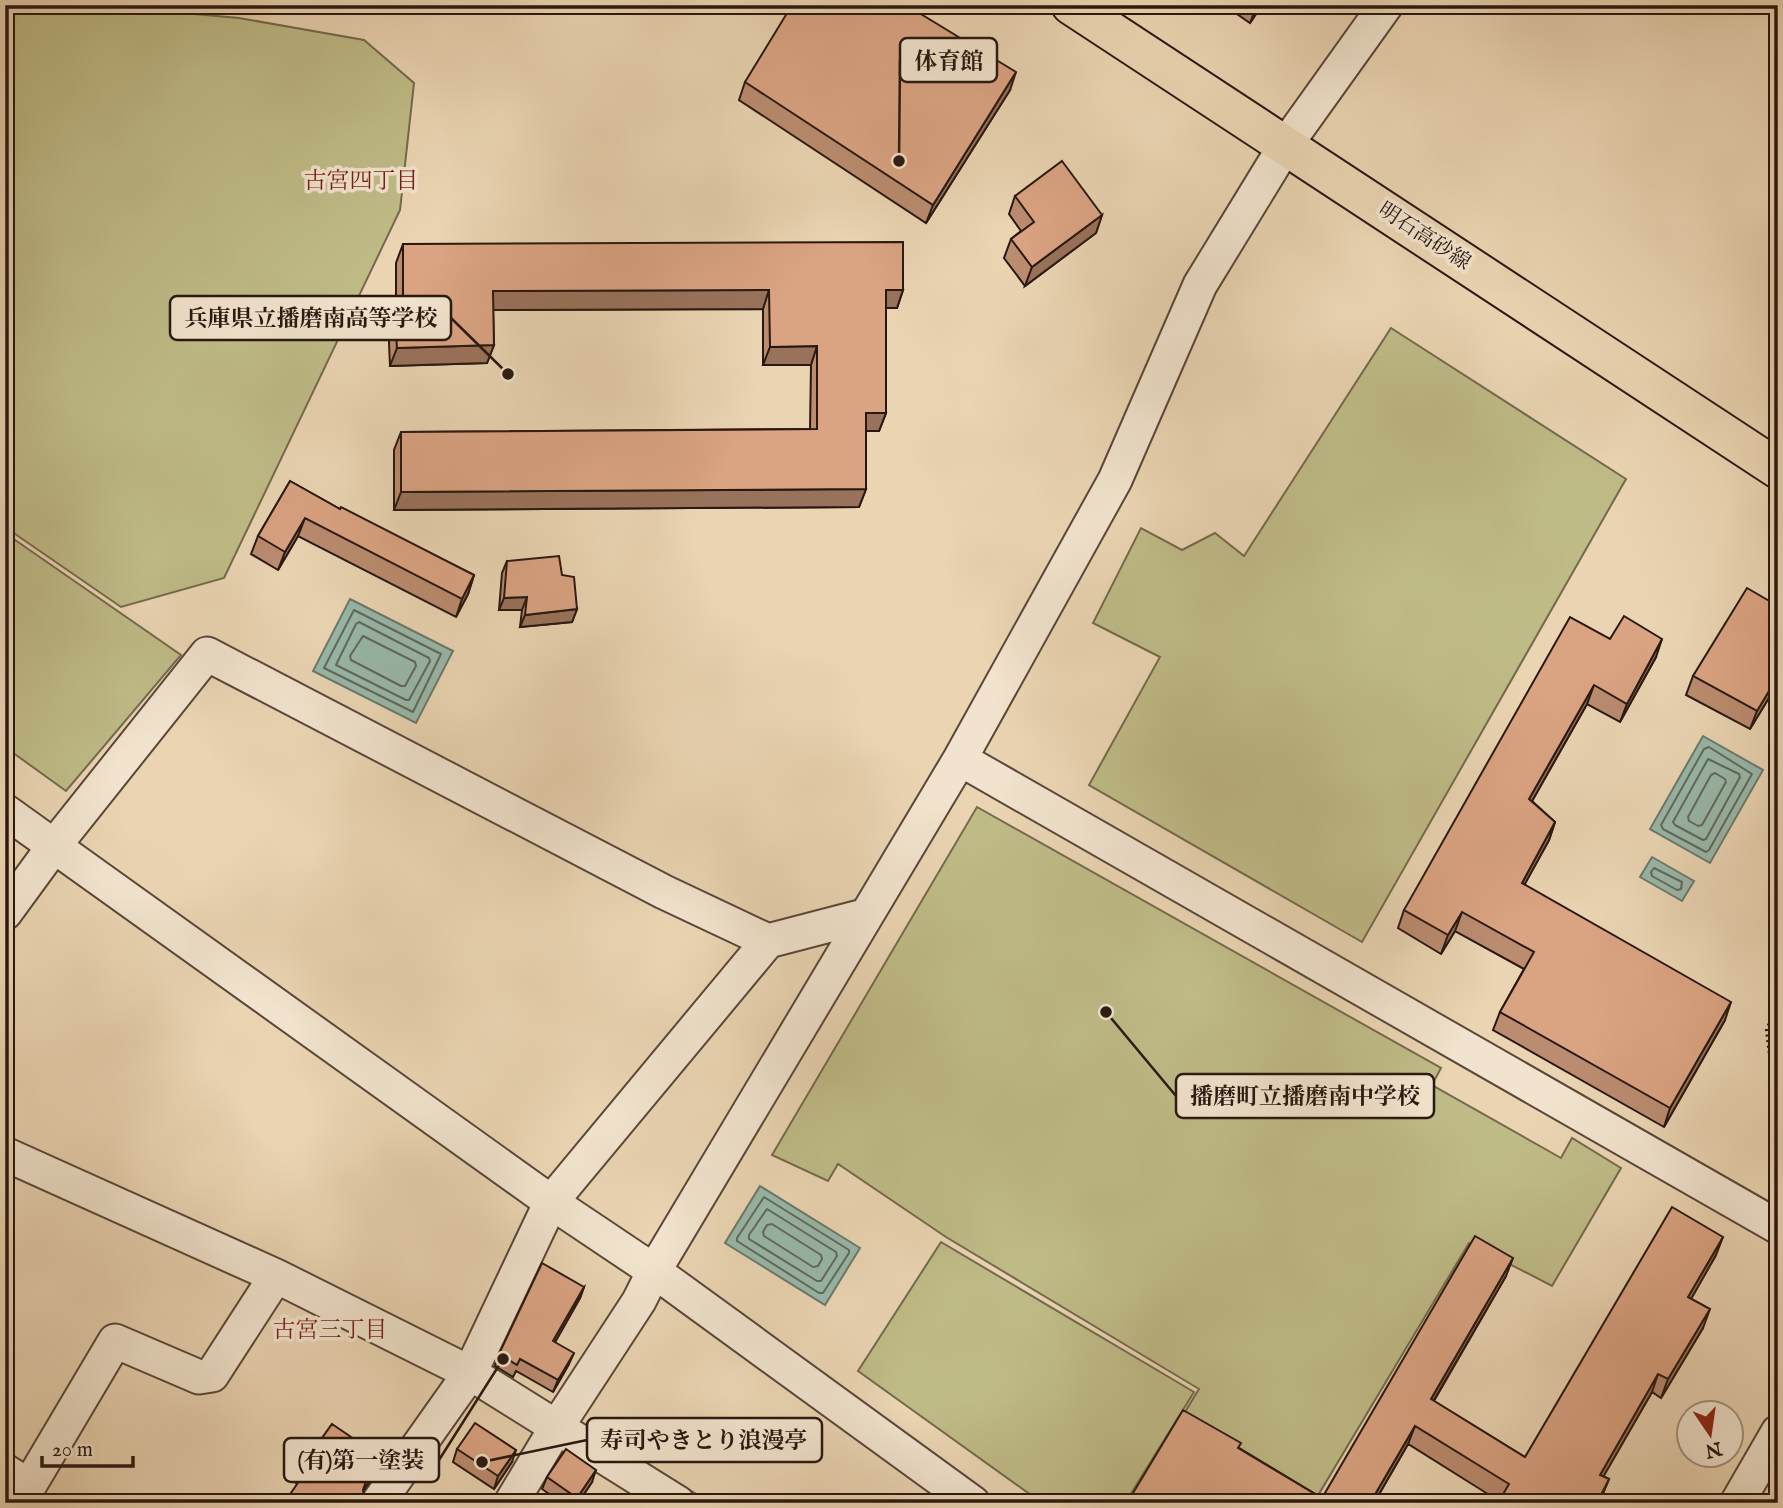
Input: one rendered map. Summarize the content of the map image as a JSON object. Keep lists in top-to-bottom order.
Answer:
{
  "streets": {
    "main road": ["明石高砂線"]
  },
  "districts": ["古宮四丁目", "古宮三丁目"],
  "places": [
    "体育館",
    "兵庫県立播磨南高等学校",
    "播磨町立播磨南中学校",
    "(有)第一塗装",
    "寿司やきとり浪漫亭"
  ],
  "scale_bar": "20 m",
  "north": "bottom"
}
